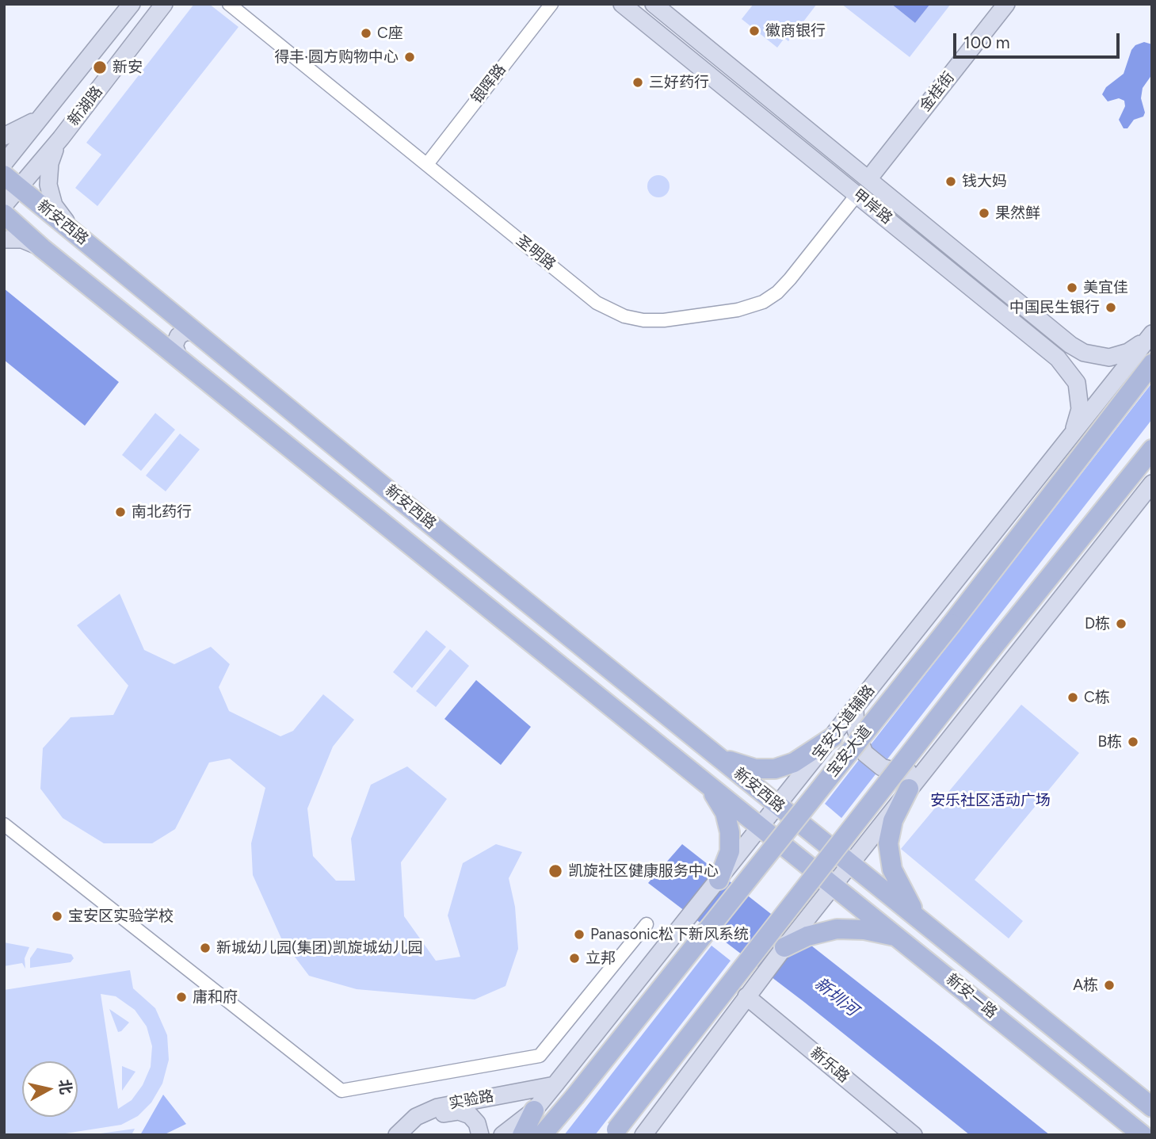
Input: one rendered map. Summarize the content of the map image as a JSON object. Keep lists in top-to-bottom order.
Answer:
{
  "streets": {
    "main road": [
      "金桂街",
      "新湖路",
      "甲岸路",
      "新安西路",
      "宝安大道辅路",
      "宝安大道",
      "新安一路",
      "新乐路",
      "实验路"
    ],
    "street": ["银晖路", "圣明路"]
  },
  "crossings": [
    ["银晖路", "圣明路"],
    ["金桂街", "甲岸路"],
    ["新湖路", "新安西路"],
    ["甲岸路", "圣明路"],
    ["甲岸路", "宝安大道辅路"],
    ["新安西路", "宝安大道辅路"],
    ["新安西路", "新安一路"],
    ["宝安大道辅路", "实验路"]
  ],
  "water": ["新圳河"],
  "parks": ["安乐社区活动广场"],
  "places": [
    "徽商银行",
    "C座",
    "得丰·圆方购物中心",
    "新安",
    "三好药行",
    "钱大妈",
    "果然鲜",
    "美宜佳",
    "中国民生银行",
    "南北药行",
    "D栋",
    "C栋",
    "B栋",
    "凯旋社区健康服务中心",
    "宝安区实验学校",
    "Panasonic松下新风系统",
    "新城幼儿园(集团)凯旋城幼儿园",
    "立邦",
    "A栋",
    "庸和府"
  ],
  "scale_bar": "100 m",
  "north": "right"
}
